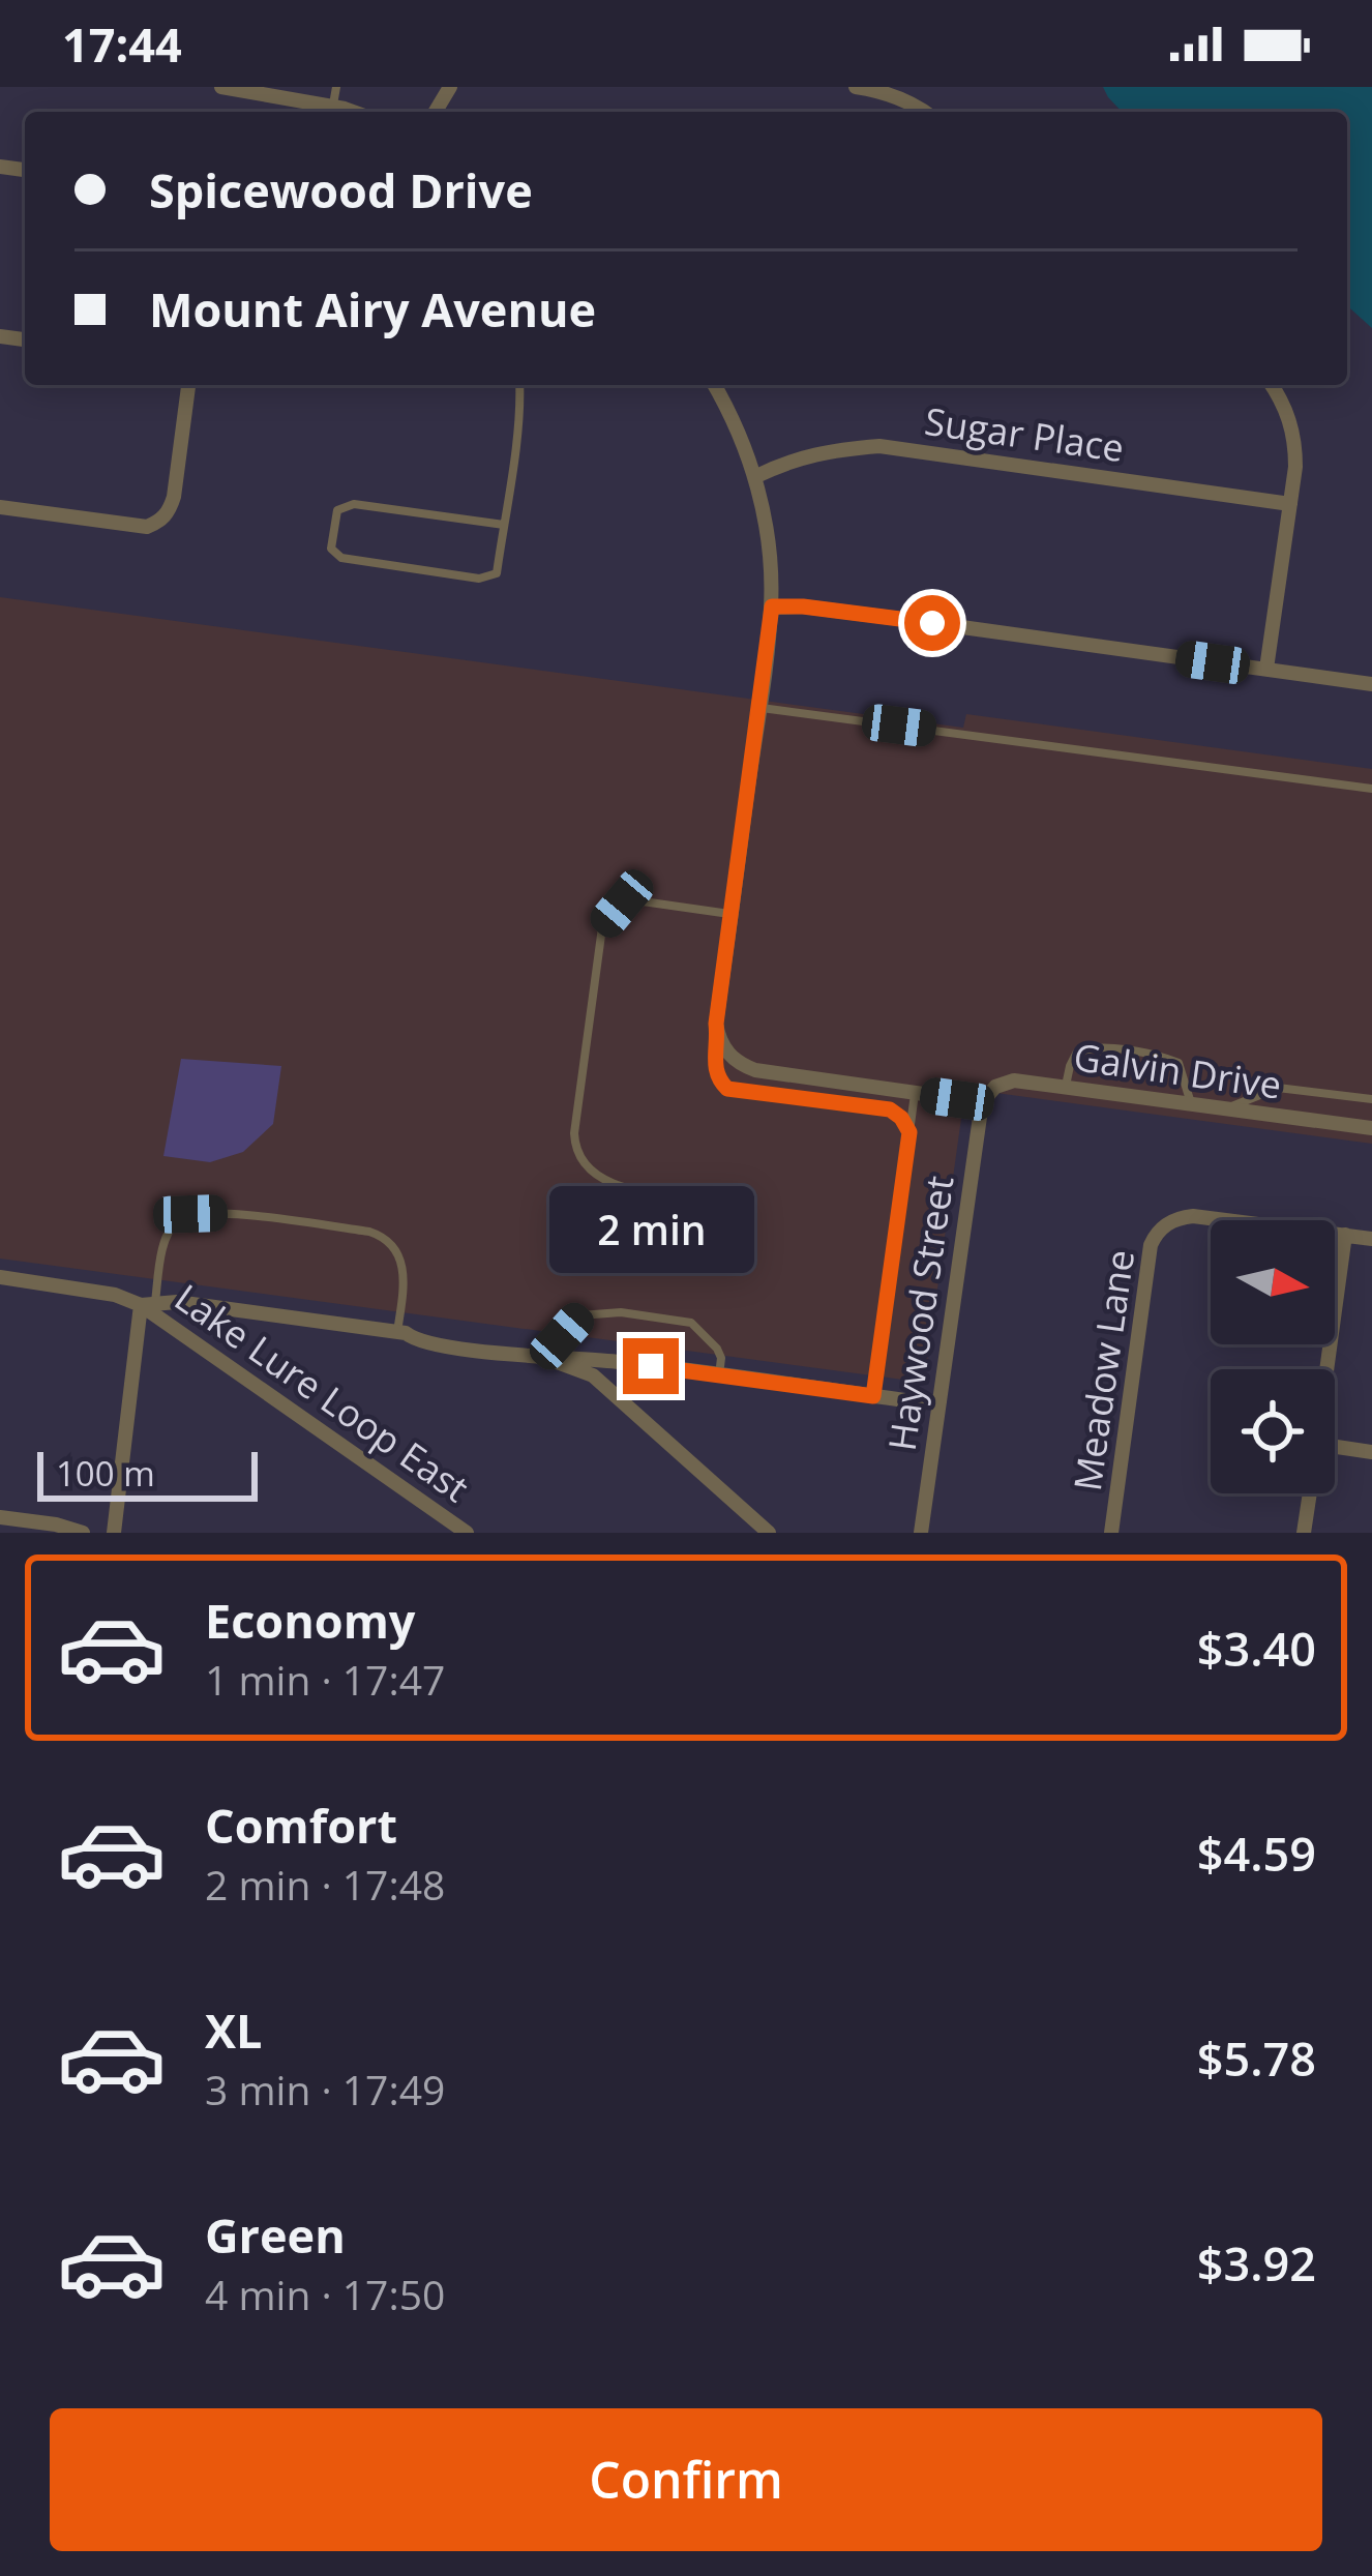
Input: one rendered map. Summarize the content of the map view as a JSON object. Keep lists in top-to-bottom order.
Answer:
{
  "streets": {
    "street": [
      "Sugar Place",
      "Galvin Drive",
      "Haywood Street",
      "Meadow Lane",
      "Lake Lure Loop East"
    ]
  },
  "crossings": [
    ["Galvin Drive", "Haywood Street"]
  ],
  "scale_bar": "100 m",
  "north": "right",
  "page": {
    "status": "17:44",
    "banner": ["Spicewood Drive", "Mount Airy Avenue"],
    "bubble": "2 min",
    "scale": "100 m",
    "list": [
      {
        "name": "Economy",
        "note": "1 min · 17:47",
        "value": "$3.40"
      },
      {
        "name": "Comfort",
        "note": "2 min · 17:48",
        "value": "$4.59"
      },
      {
        "name": "XL",
        "note": "3 min · 17:49",
        "value": "$5.78"
      },
      {
        "name": "Green",
        "note": "4 min · 17:50",
        "value": "$3.92"
      }
    ],
    "buttons": "Confirm"
  }
}
